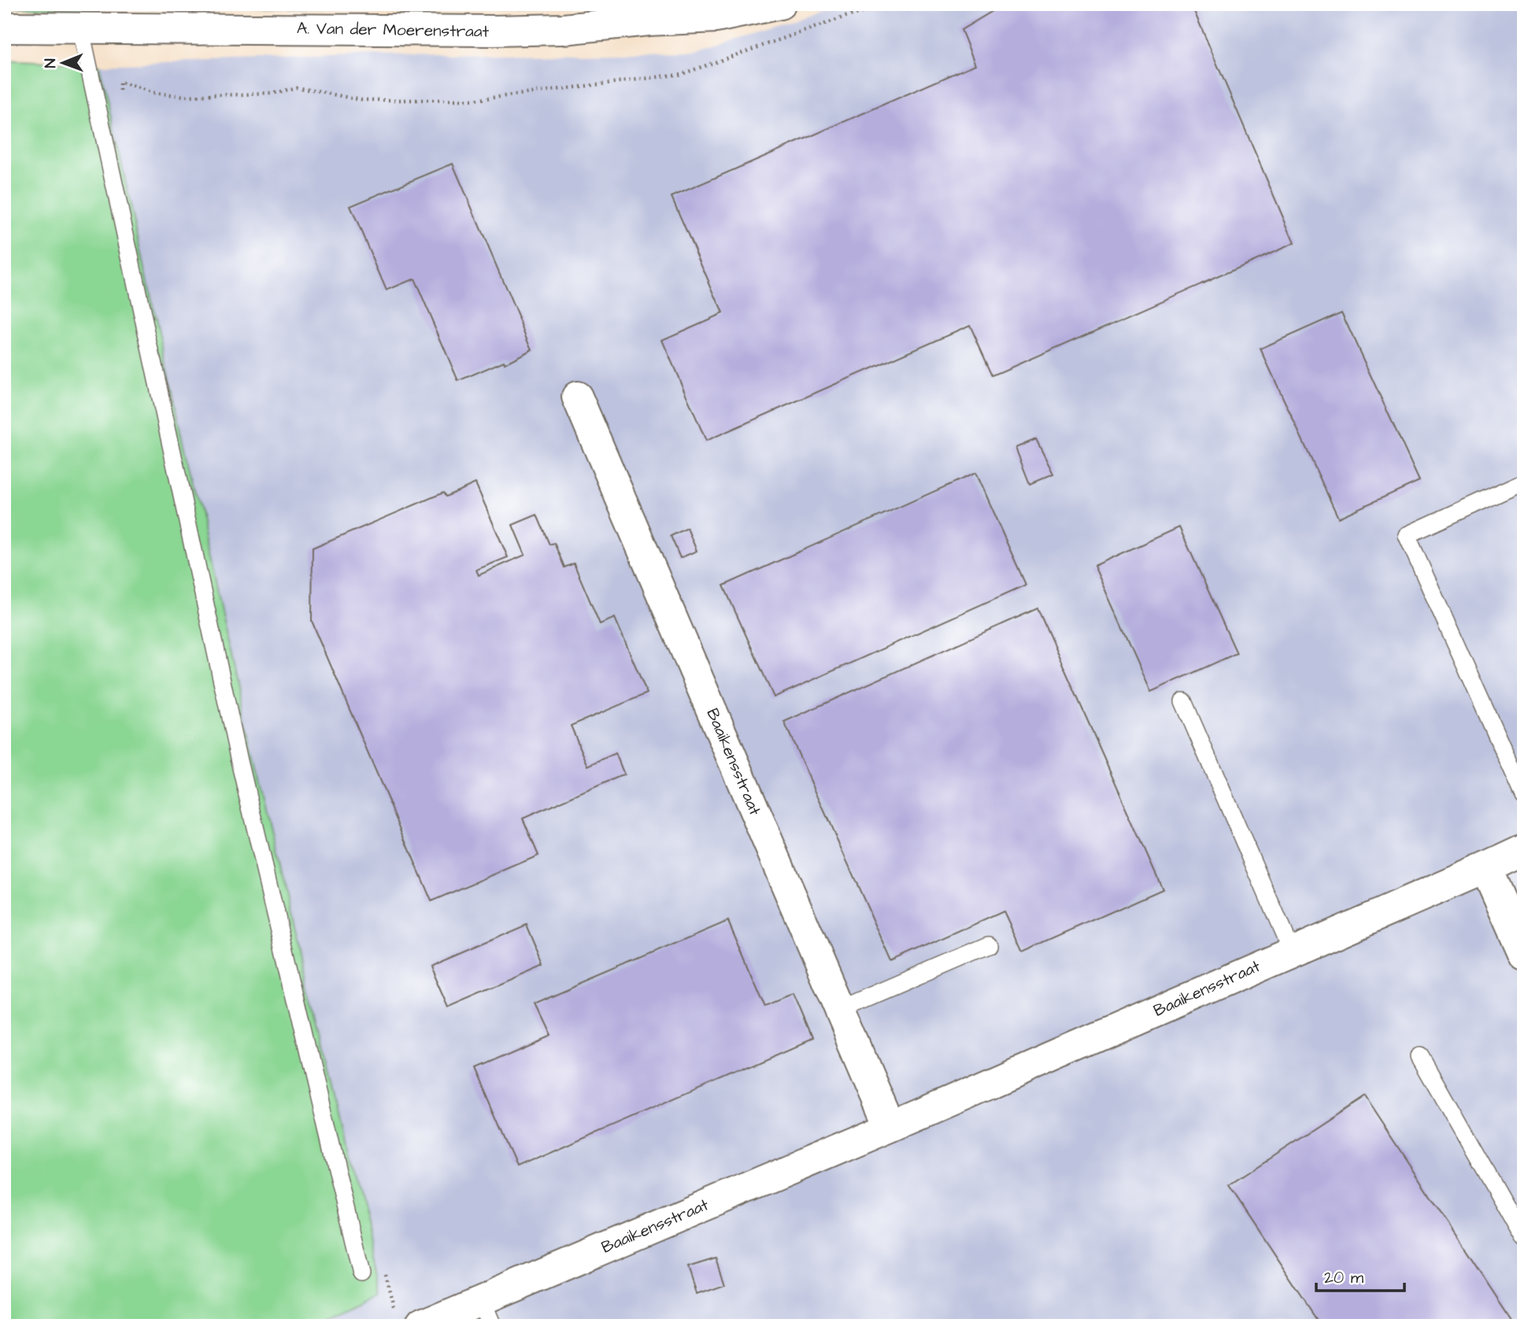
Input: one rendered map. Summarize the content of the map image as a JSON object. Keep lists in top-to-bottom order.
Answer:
{
  "streets": {
    "street": ["A. Van der Moerenstraat", "Baaikensstraat"]
  },
  "scale_bar": "20 m",
  "north": "left"
}
